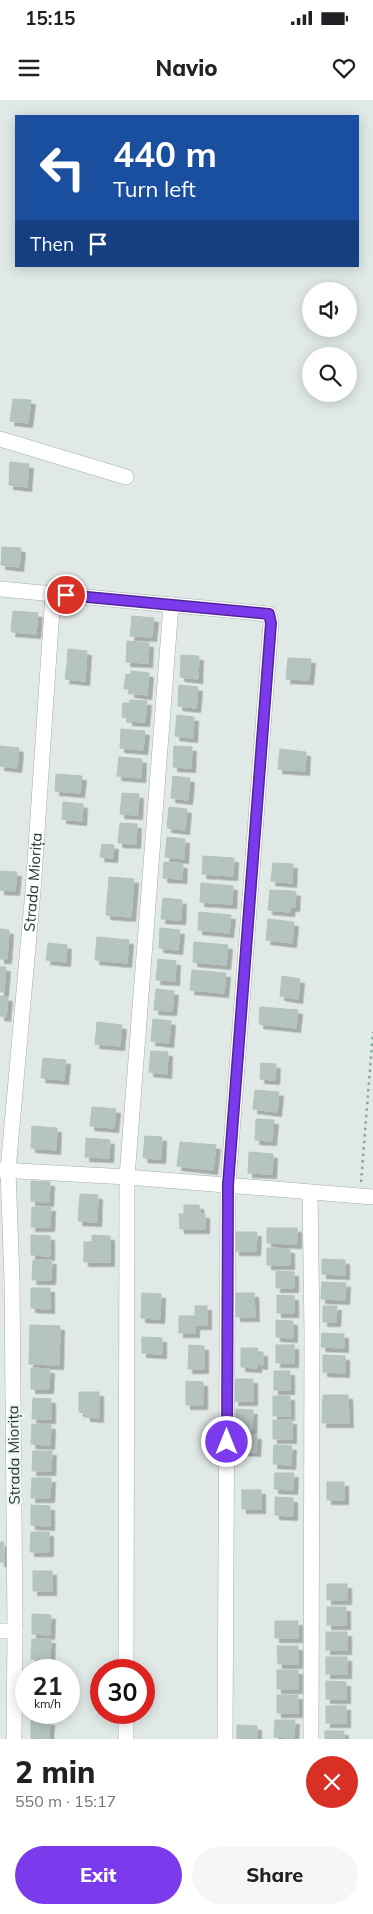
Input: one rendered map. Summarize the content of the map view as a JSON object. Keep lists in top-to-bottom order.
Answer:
{
  "streets": {
    "street": ["Strada Miorița"]
  },
  "page": {
    "status": "15:15",
    "header": "Navio",
    "turn": ["440 m", "Turn left"],
    "then": "Then",
    "speed": "21 km/h",
    "limit": "30",
    "heading": ["2 min", "550 m · 15:17"],
    "buttons": ["Exit", "Share"]
  }
}
